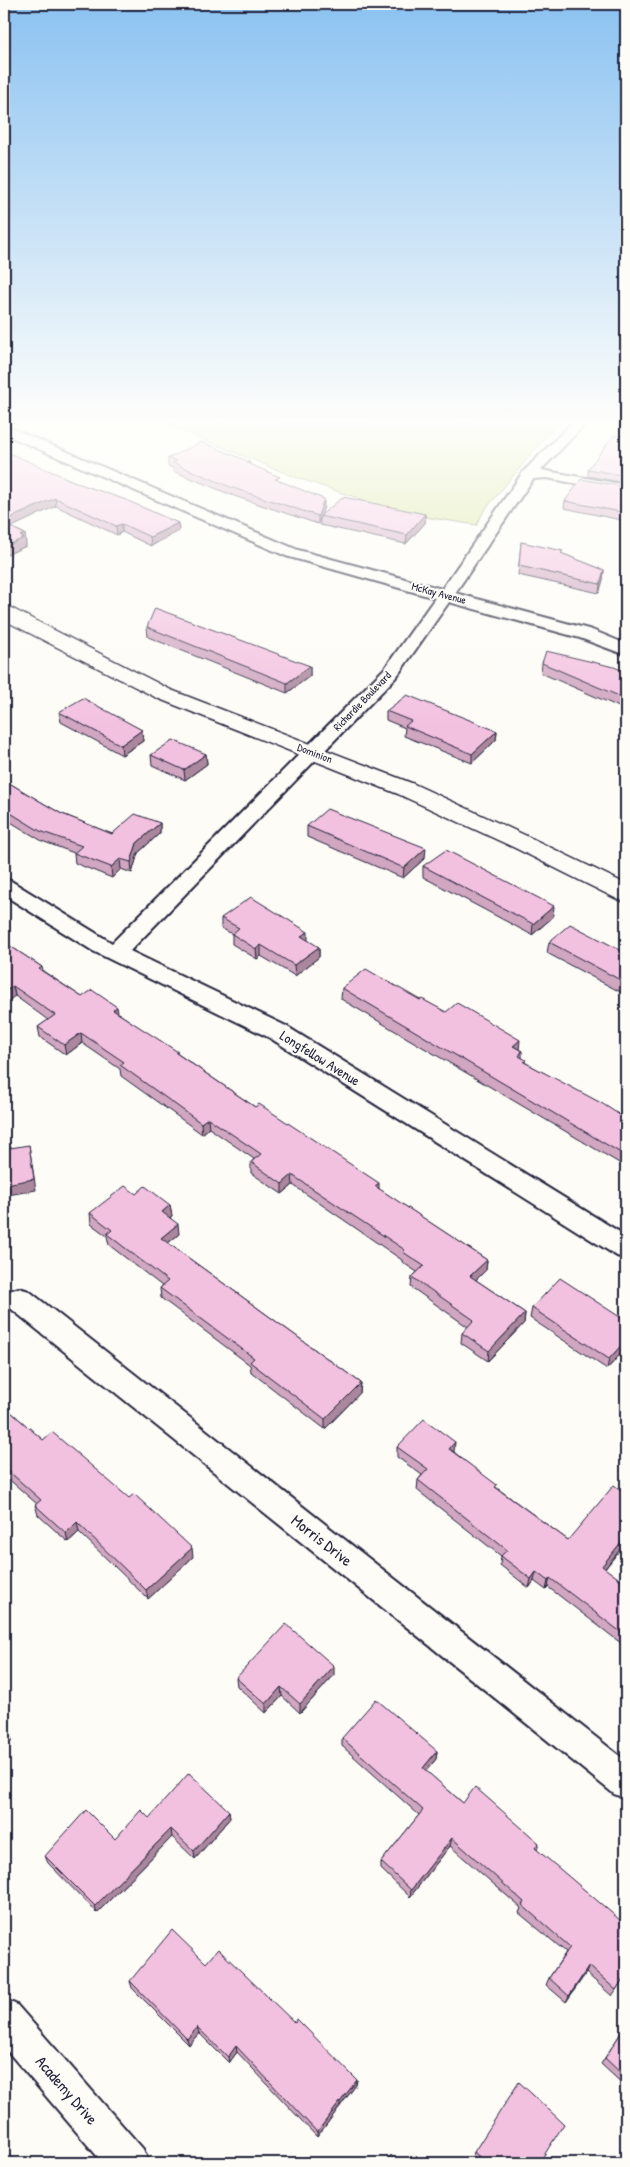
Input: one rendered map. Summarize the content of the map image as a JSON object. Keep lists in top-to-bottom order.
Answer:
{
  "streets": {
    "street": [
      "McKay Avenue",
      "Richardie Boulevard",
      "Dominion",
      "Longfellow Avenue",
      "Morris Drive",
      "Academy Drive"
    ]
  },
  "crossings": [
    ["McKay Avenue", "Richardie Boulevard"],
    ["Richardie Boulevard", "Dominion"],
    ["Richardie Boulevard", "Longfellow Avenue"]
  ]
}
